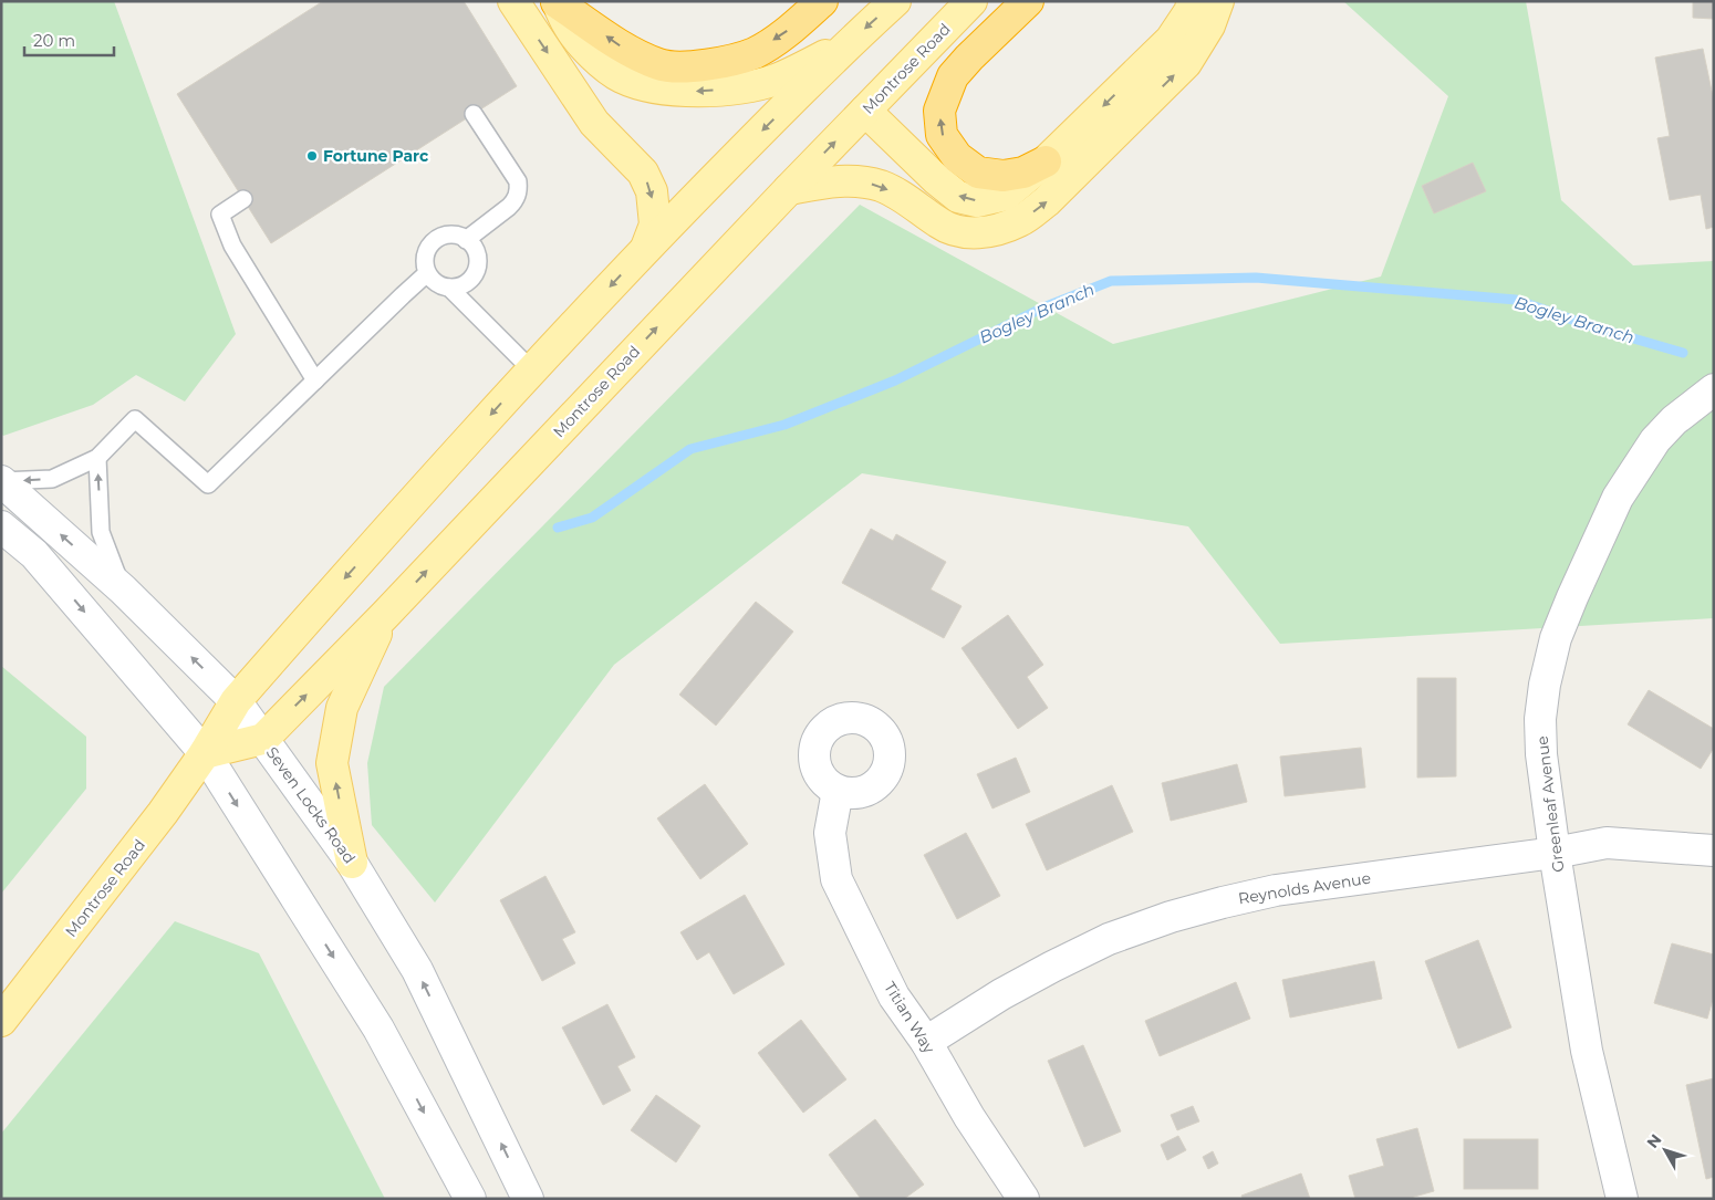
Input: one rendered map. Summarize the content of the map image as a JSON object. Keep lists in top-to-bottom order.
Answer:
{
  "streets": {
    "main road": ["Montrose Road"],
    "street": [
      "Greenleaf Avenue",
      "Seven Locks Road",
      "Reynolds Avenue",
      "Titian Way"
    ]
  },
  "crossings": [
    ["Montrose Road", "Seven Locks Road"],
    ["Greenleaf Avenue", "Reynolds Avenue"],
    ["Reynolds Avenue", "Titian Way"]
  ],
  "water": ["Bogley Branch"],
  "places": ["Fortune Parc"],
  "scale_bar": "20 m",
  "north": "top left"
}
